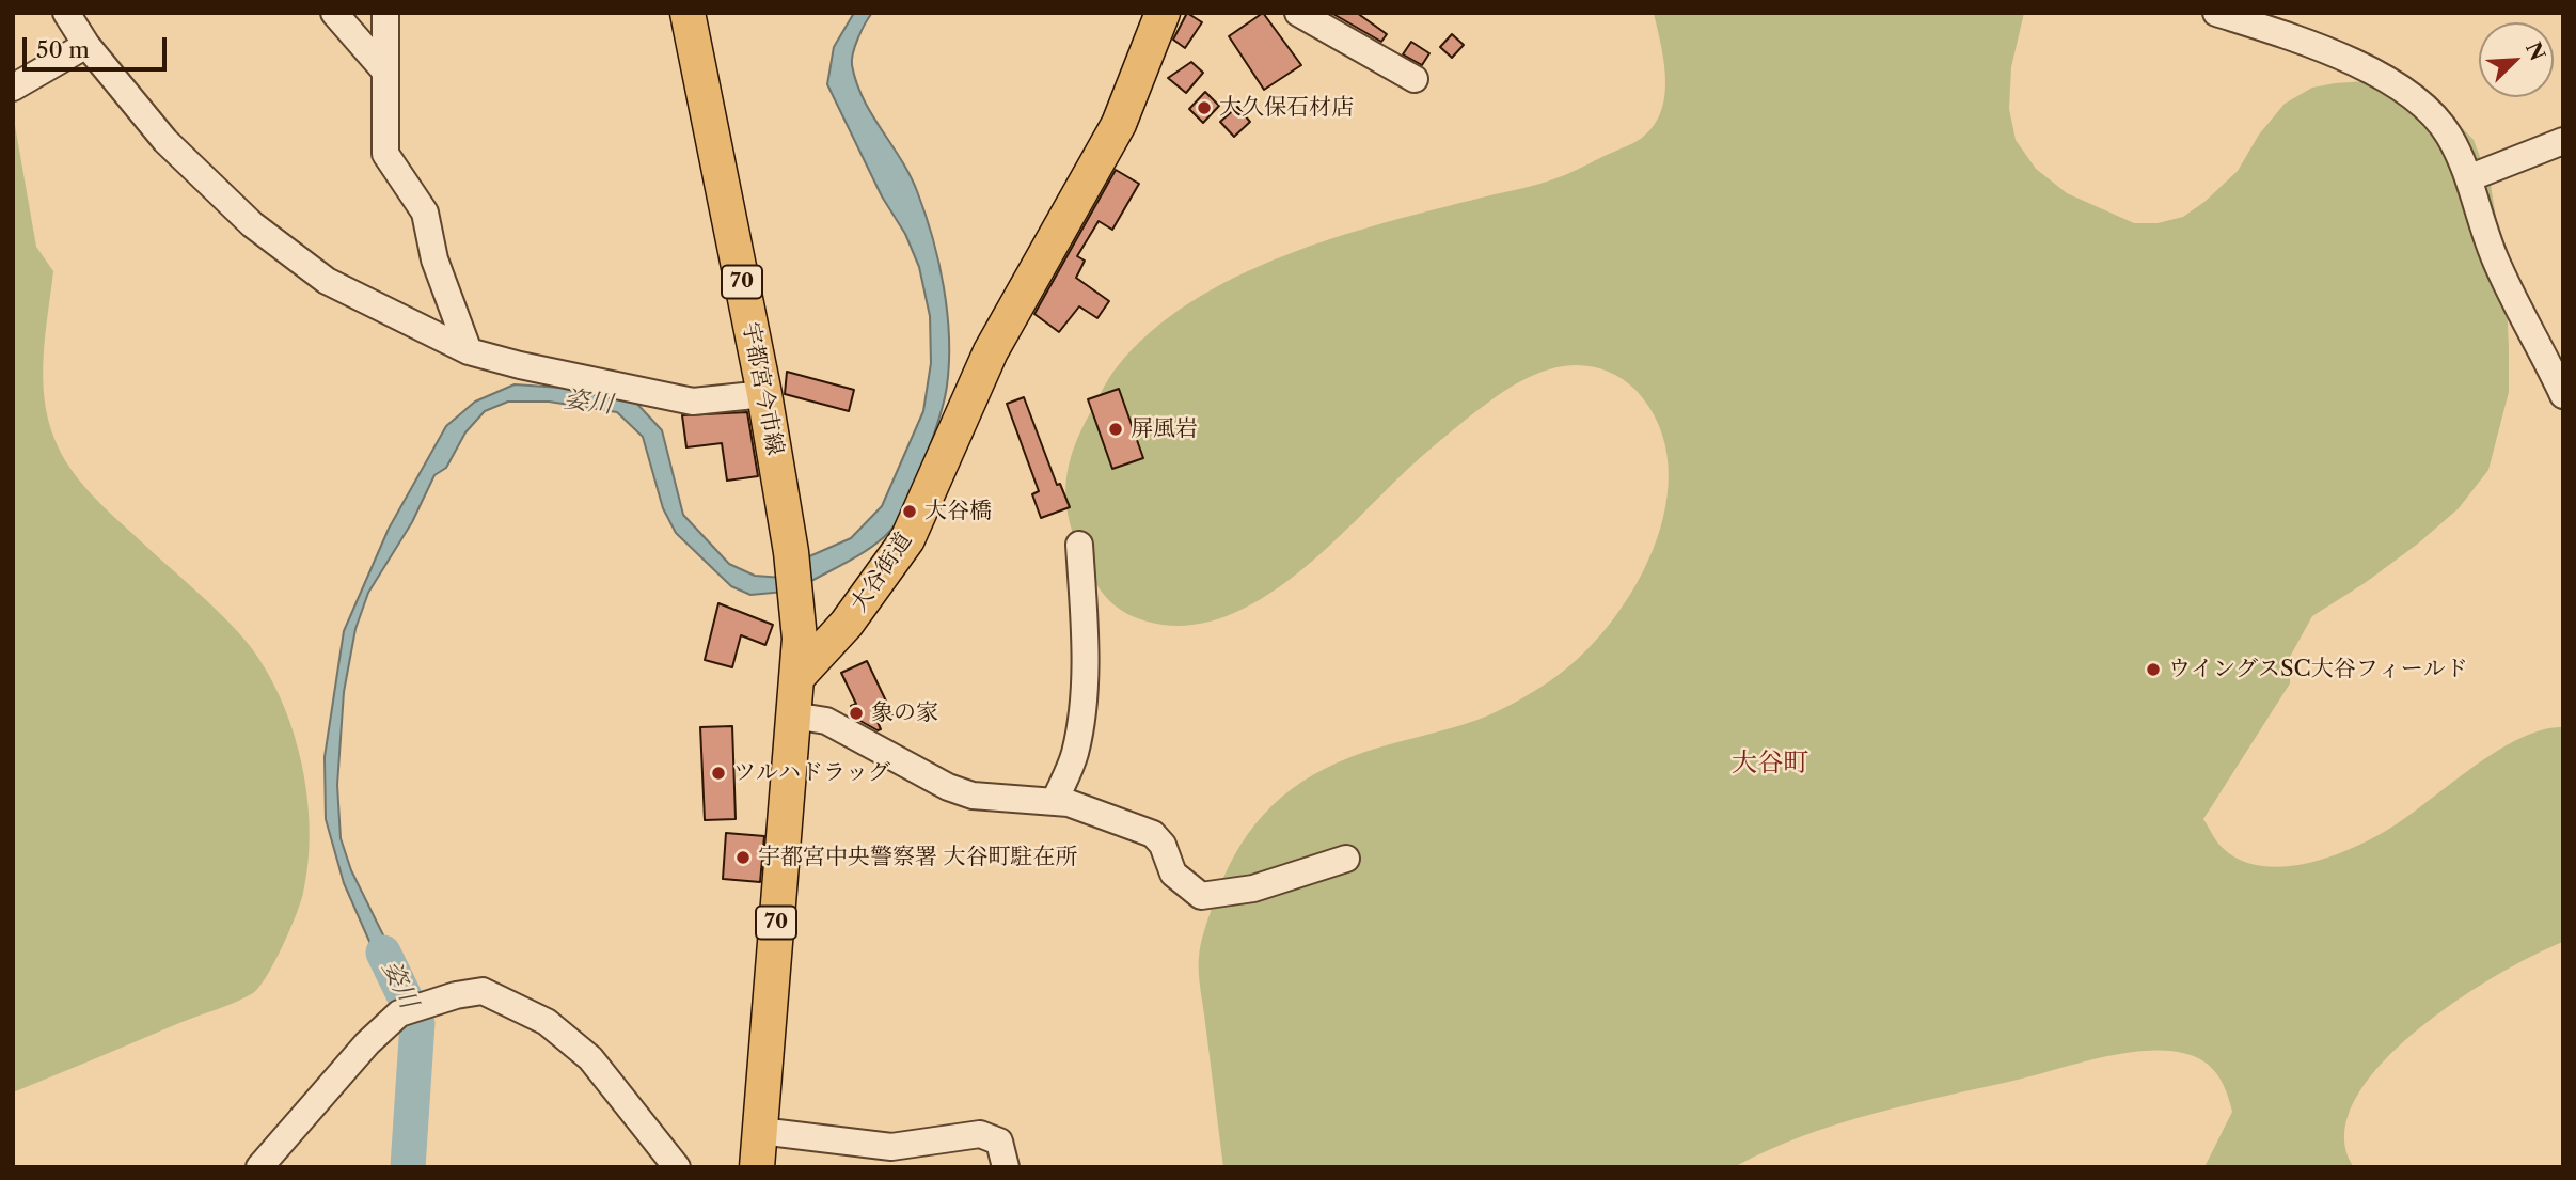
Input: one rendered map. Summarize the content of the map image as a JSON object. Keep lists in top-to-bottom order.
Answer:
{
  "streets": {
    "main road": ["70", "宇都宮今市線", "大谷街道"]
  },
  "crossings": [
    ["70", "宇都宮今市線"],
    ["70", "大谷街道"],
    ["宇都宮今市線", "大谷街道"]
  ],
  "districts": ["大谷町"],
  "water": ["姿川"],
  "places": [
    "大久保石材店",
    "屏風岩",
    "大谷橋",
    "ウイングスSC大谷フィールド",
    "象の家",
    "ツルハドラッグ",
    "宇都宮中央警察署 大谷町駐在所"
  ],
  "scale_bar": "50 m",
  "north": "top right"
}
